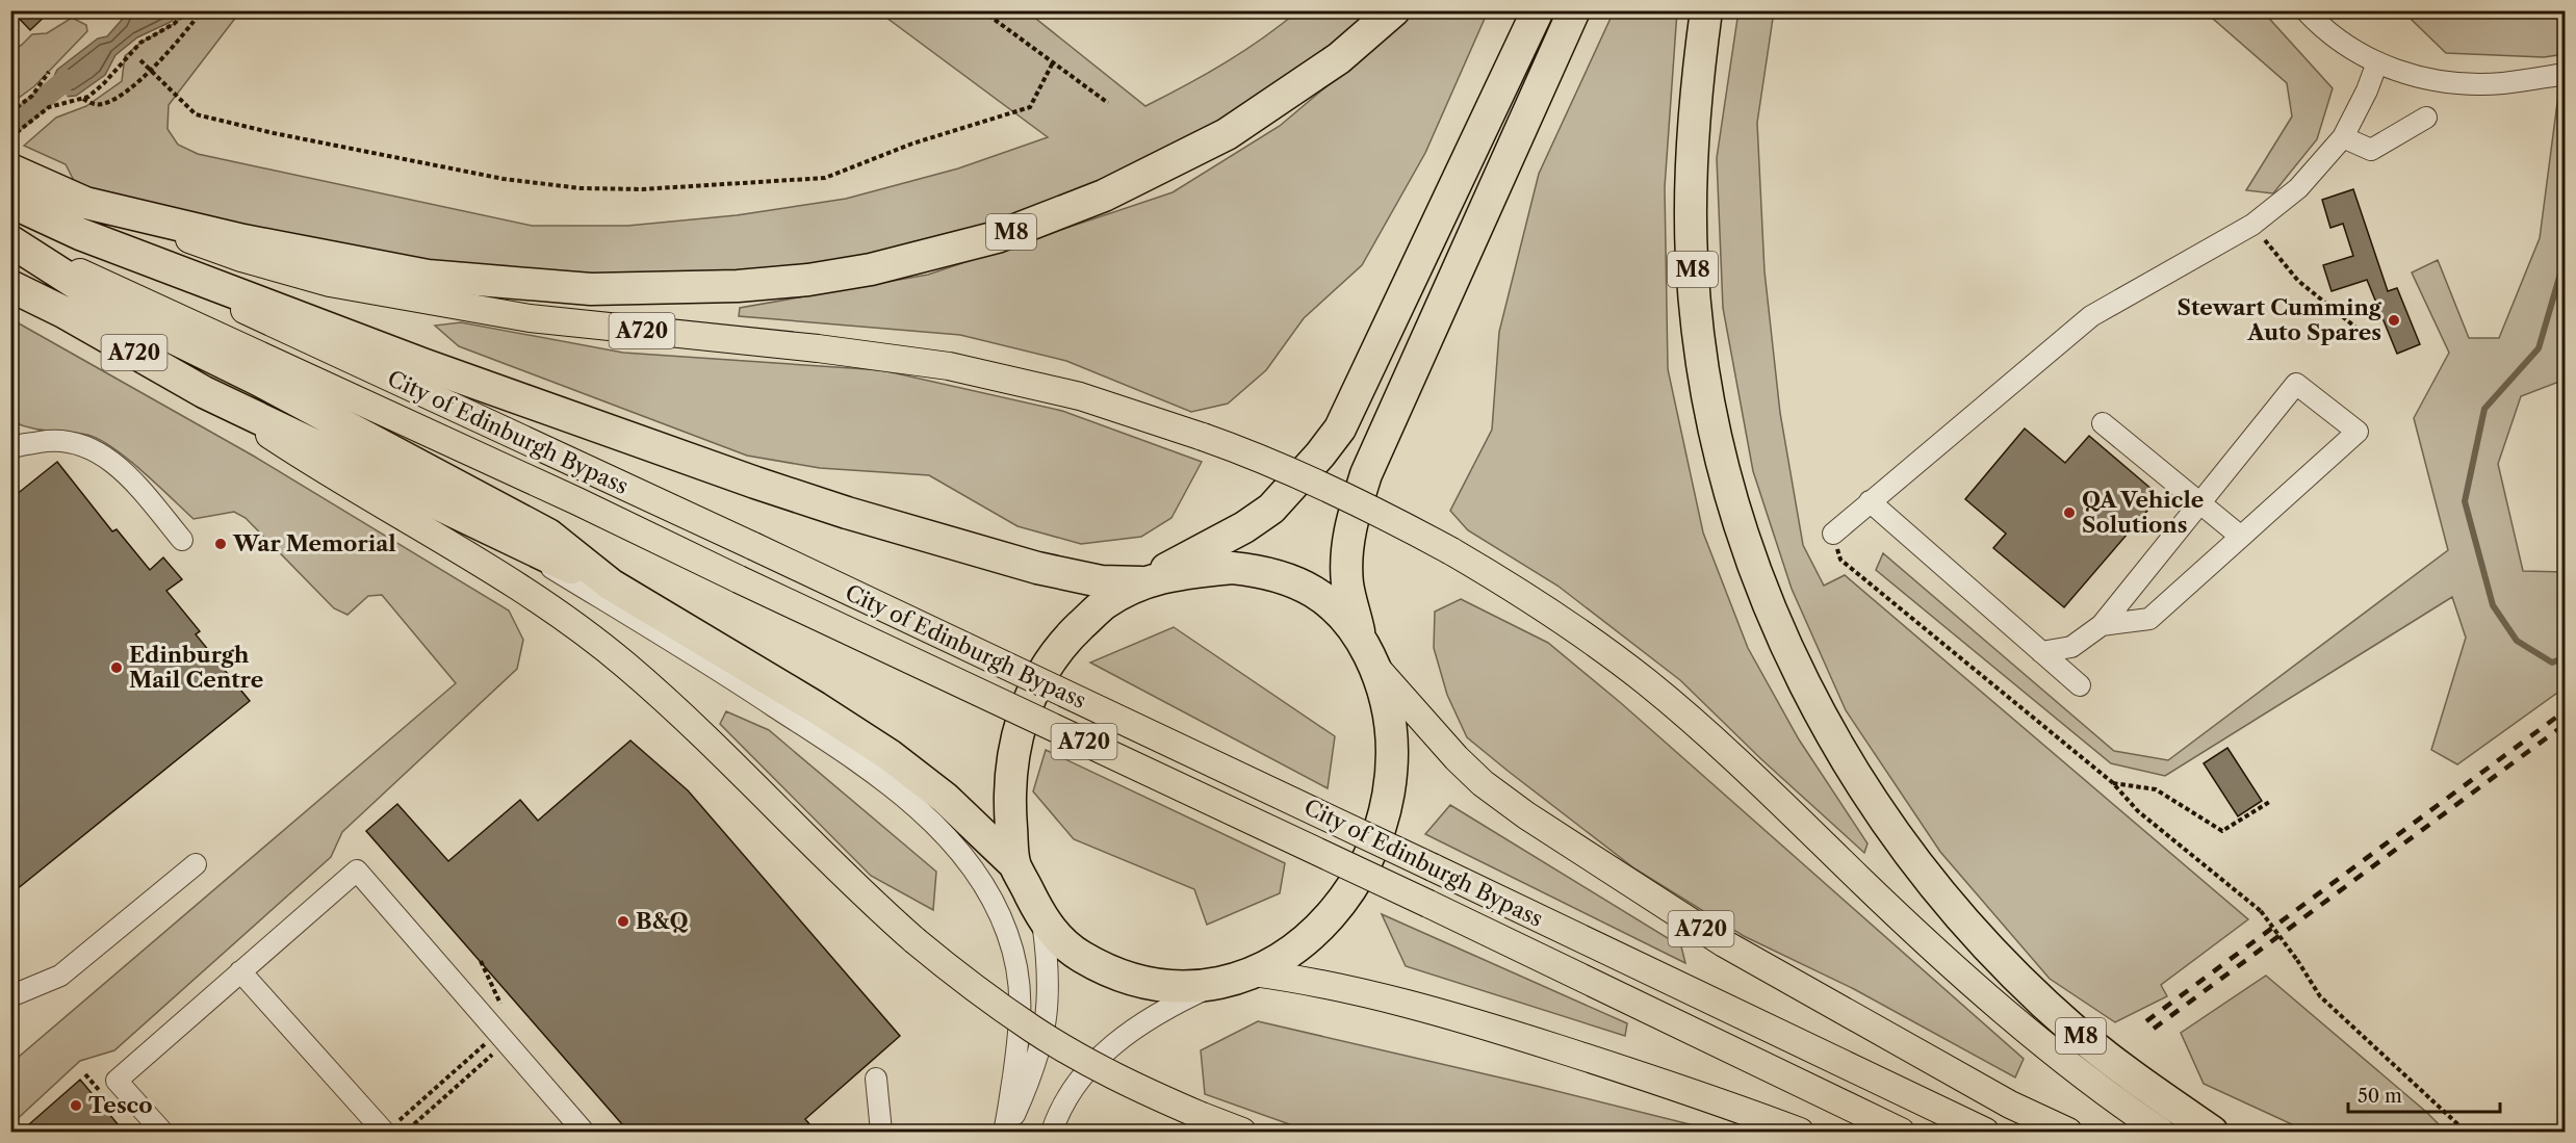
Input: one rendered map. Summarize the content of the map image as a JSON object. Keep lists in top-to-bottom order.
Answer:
{
  "streets": {
    "highway": ["M8", "A720", "City of Edinburgh Bypass"]
  },
  "crossings": [
    ["M8", "A720"]
  ],
  "places": [
    "Stewart Cumming Auto Spares",
    "QA Vehicle Solutions",
    "War Memorial",
    "Edinburgh Mail Centre",
    "B&Q",
    "Tesco"
  ],
  "scale_bar": "50 m"
}
